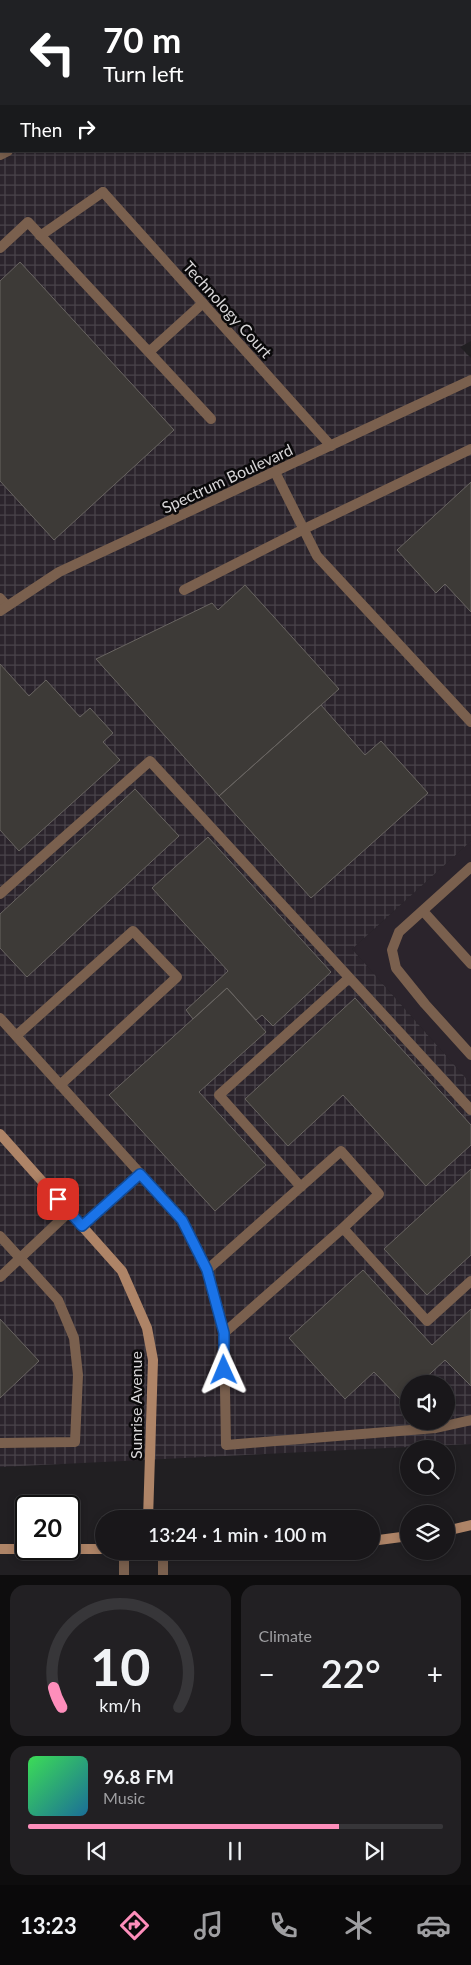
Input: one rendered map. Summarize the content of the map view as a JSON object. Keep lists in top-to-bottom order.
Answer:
{
  "streets": {
    "street": ["Technology Court", "Spectrum Boulevard", "Sunrise Avenue"]
  },
  "crossings": [
    ["Technology Court", "Spectrum Boulevard"]
  ],
  "page": {
    "turn": ["70 m", "Turn left"],
    "then": "Then",
    "limit": "20",
    "trip": "13:24 · 1 min · 100 m",
    "tile": "Climate",
    "heat": ["−", "22°", "+"],
    "song": ["96.8 FM", "Music"],
    "tabs": "13:23",
    "gauge": ["10", "km/h"]
  }
}
